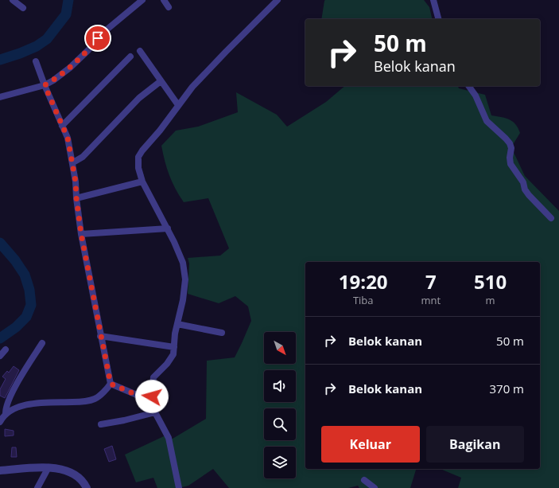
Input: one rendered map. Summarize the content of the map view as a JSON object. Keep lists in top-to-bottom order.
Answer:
{
  "north": "bottom right",
  "page": {
    "turn": ["50 m", "Belok kanan"],
    "eta": [
      "19:20",
      "Tiba",
      "7",
      "mnt",
      "510",
      "m"
    ],
    "list": [
      {
        "name": "Belok kanan",
        "value": "50 m"
      },
      {
        "name": "Belok kanan",
        "value": "370 m"
      }
    ],
    "buttons": ["Keluar", "Bagikan"]
  }
}
